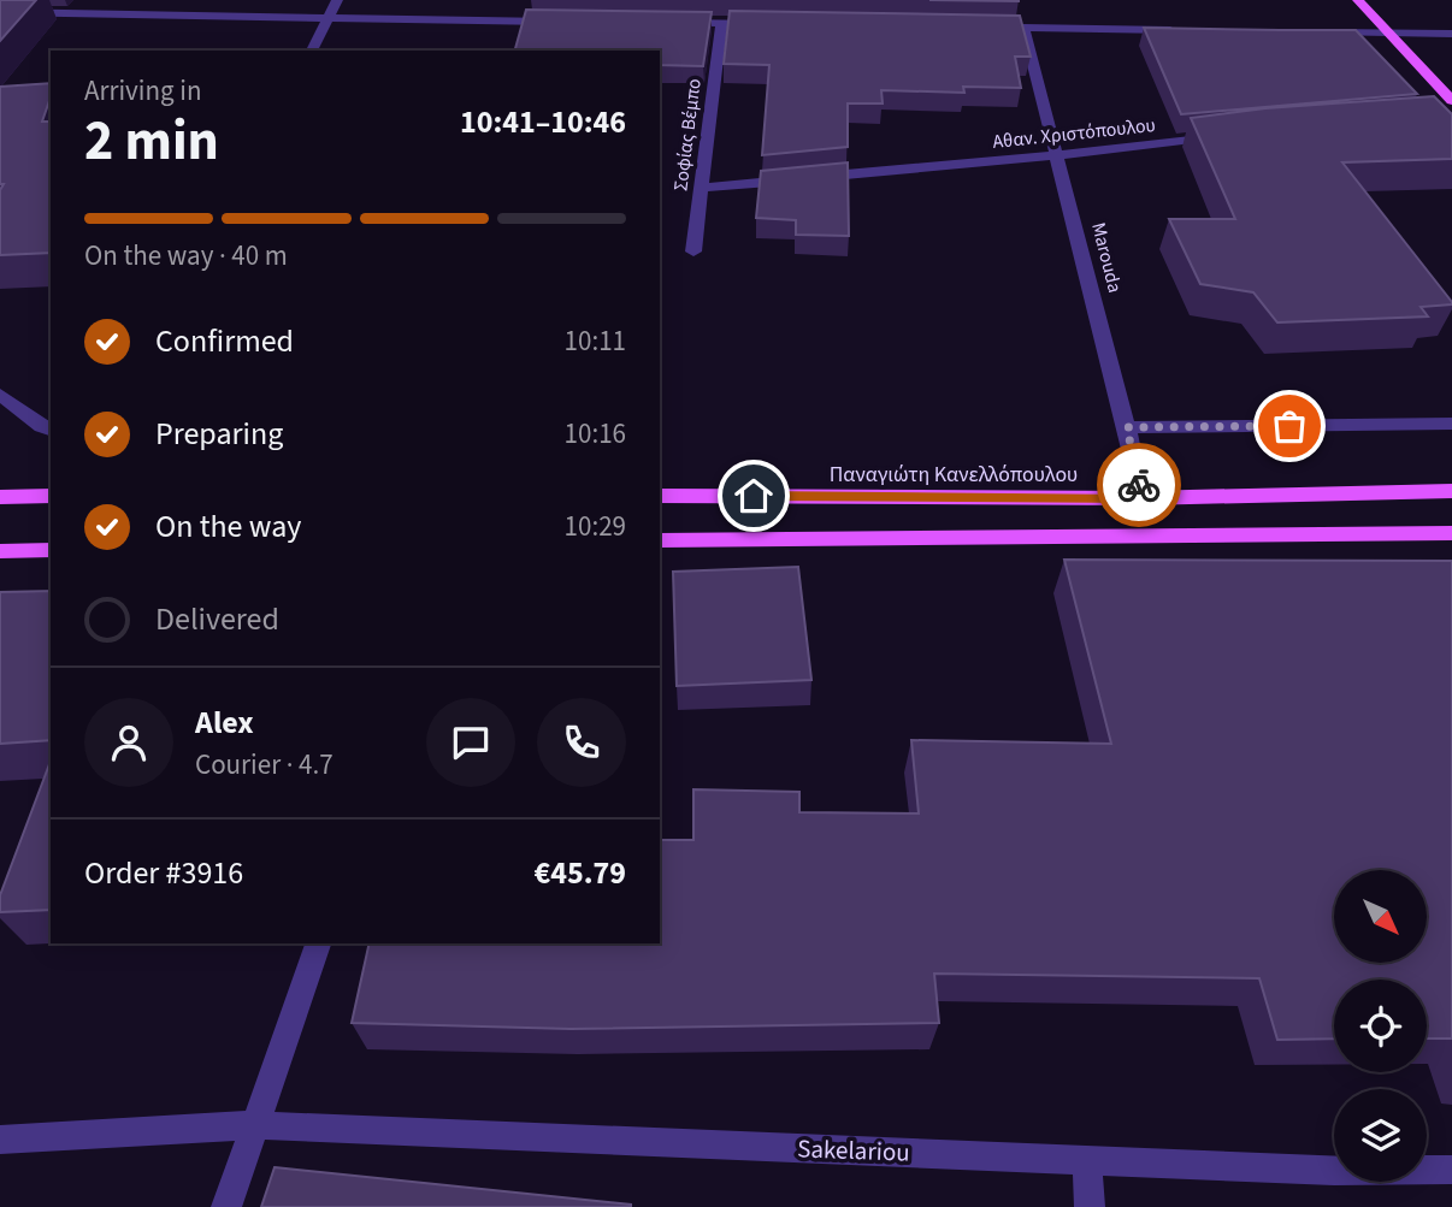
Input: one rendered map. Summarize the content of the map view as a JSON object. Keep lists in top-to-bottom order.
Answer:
{
  "streets": {
    "main road": ["Παναγιώτη Κανελλόπουλου"],
    "street": [
      "Αθαν. Χριστόπουλου",
      "Σοφίας Βέμπο",
      "Marouda",
      "Sakelariou"
    ]
  },
  "crossings": [
    ["Αθαν. Χριστόπουλου", "Σοφίας Βέμπο"],
    ["Αθαν. Χριστόπουλου", "Marouda"],
    ["Marouda", "Παναγιώτη Κανελλόπουλου"]
  ],
  "north": "bottom right",
  "page": {
    "heading": ["2 min", "Arriving in", "10:41–10:46"],
    "panel": [
      "Alex",
      "Courier · 4.7",
      "Order #3916",
      "€45.79"
    ],
    "bar": "On the way · 40 m",
    "list": [
      ["Confirmed", "10:11"],
      ["Preparing", "10:16"],
      ["On the way", "10:29"],
      "Delivered"
    ]
  }
}
